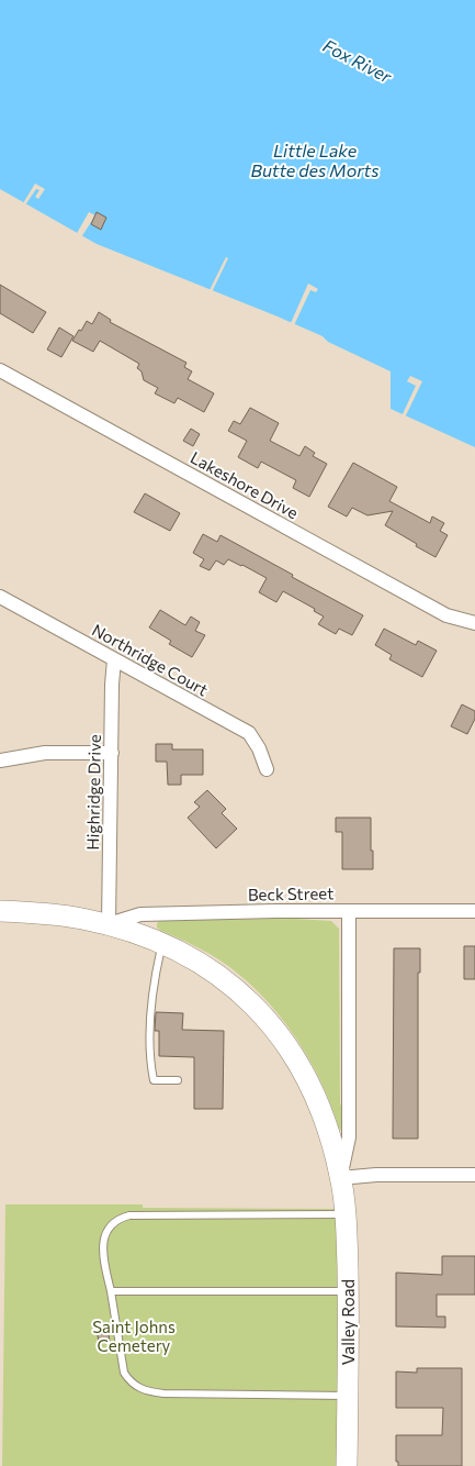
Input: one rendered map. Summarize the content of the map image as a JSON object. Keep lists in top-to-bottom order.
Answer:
{
  "streets": {
    "main road": ["Valley Road"],
    "street": [
      "Lakeshore Drive",
      "Northridge Court",
      "Highridge Drive",
      "Beck Street"
    ]
  },
  "crossings": [
    ["Northridge Court", "Highridge Drive"],
    ["Highridge Drive", "Beck Street"],
    ["Highridge Drive", "Valley Road"],
    ["Beck Street", "Valley Road"]
  ],
  "water": ["Fox River", "Little Lake Butte des Morts"],
  "parks": ["Saint Johns Cemetery"]
}
